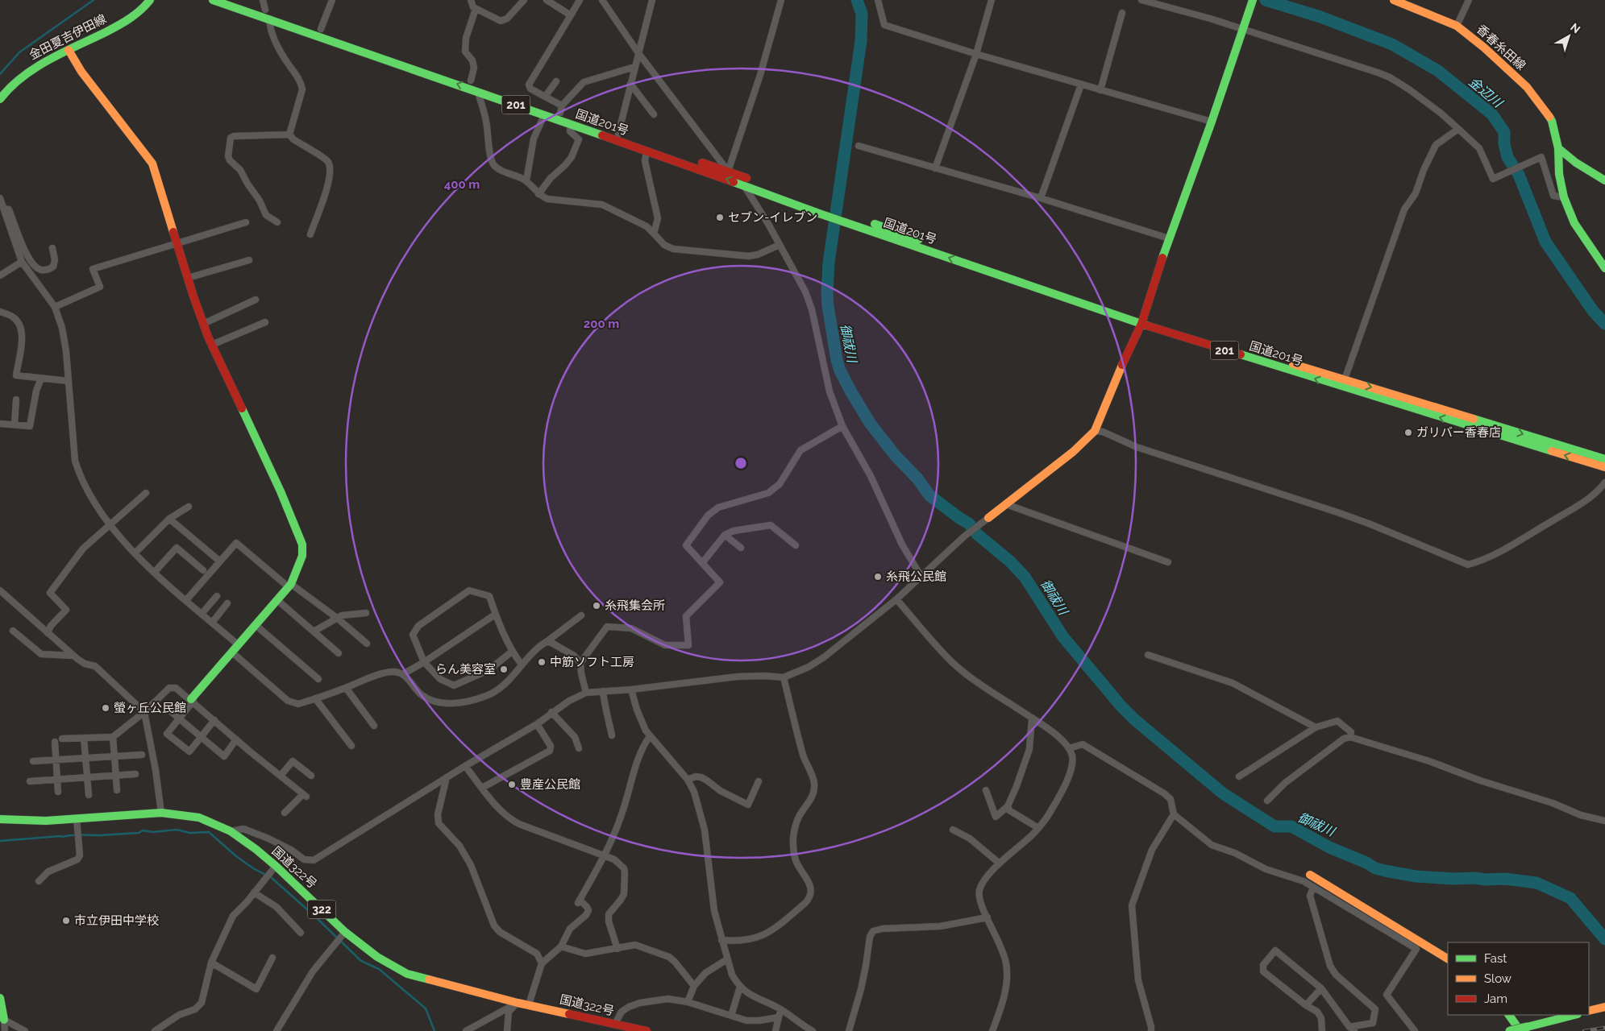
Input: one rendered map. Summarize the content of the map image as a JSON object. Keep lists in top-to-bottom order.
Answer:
{
  "streets": {
    "main road": [
      "金田夏吉伊田線",
      "香春糸田線",
      "201",
      "国道201号",
      "国道322号",
      "322"
    ]
  },
  "water": ["金辺川", "御祓川"],
  "places": [
    "セブン-イレブン",
    "ガリバー香春店",
    "糸飛公民館",
    "糸飛集会所",
    "中筋ソフト工房",
    "らん美容室",
    "螢ヶ丘公民館",
    "豊産公民館",
    "市立伊田中学校"
  ],
  "legend": ["Fast", "Slow", "Jam"],
  "north": "top right",
  "rings": ["400 m", "200 m"]
}
